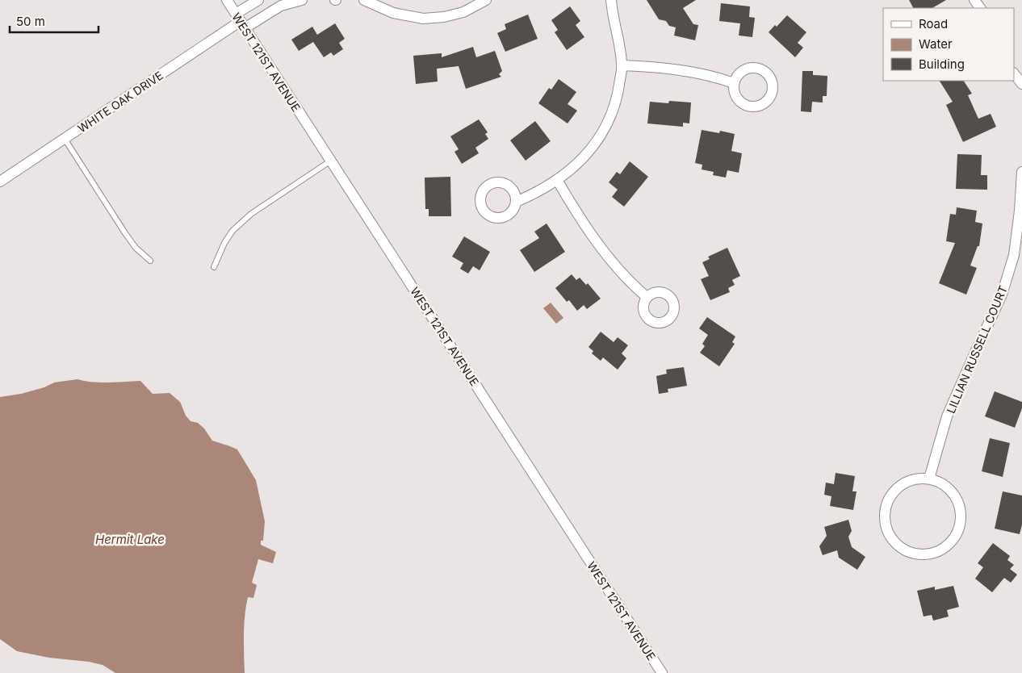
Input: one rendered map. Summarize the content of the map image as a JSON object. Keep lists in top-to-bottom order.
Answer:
{
  "streets": {
    "street": ["WEST 121ST AVENUE", "WHITE OAK DRIVE", "LILLIAN RUSSELL COURT"]
  },
  "crossings": [
    ["WEST 121ST AVENUE", "WHITE OAK DRIVE"]
  ],
  "water": ["Hermit Lake"],
  "legend": ["Road", "Water", "Building"],
  "scale_bar": "50 m"
}
